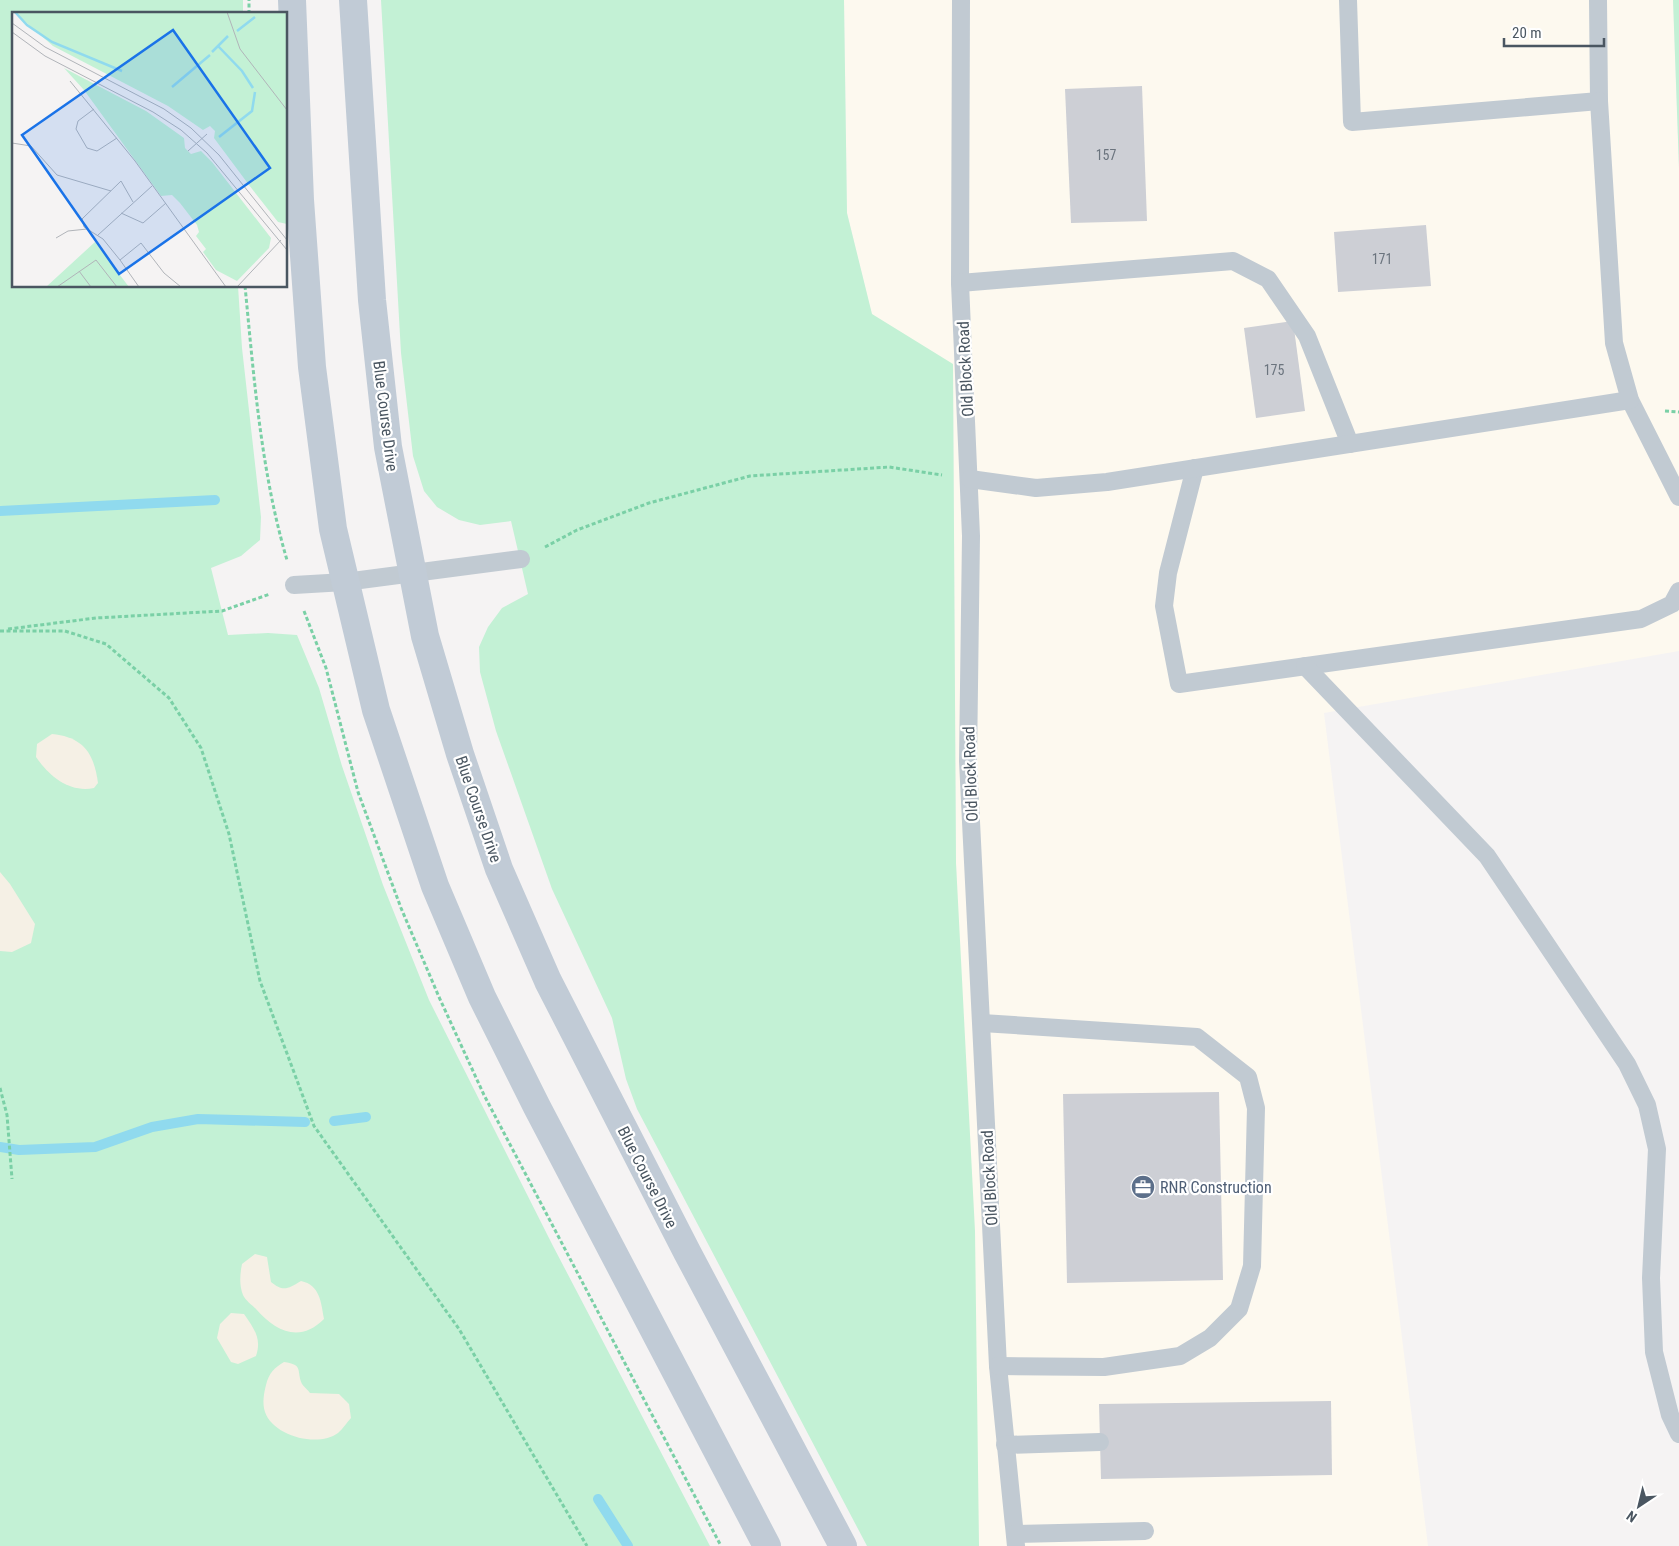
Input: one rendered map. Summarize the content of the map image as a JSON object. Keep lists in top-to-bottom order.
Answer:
{
  "streets": {
    "main road": ["Blue Course Drive"],
    "lane": ["Old Block Road"]
  },
  "places": {
    "office": ["RNR Construction"]
  },
  "house_numbers": ["157", "171", "175"],
  "scale_bar": "20 m",
  "north": "bottom left"
}
